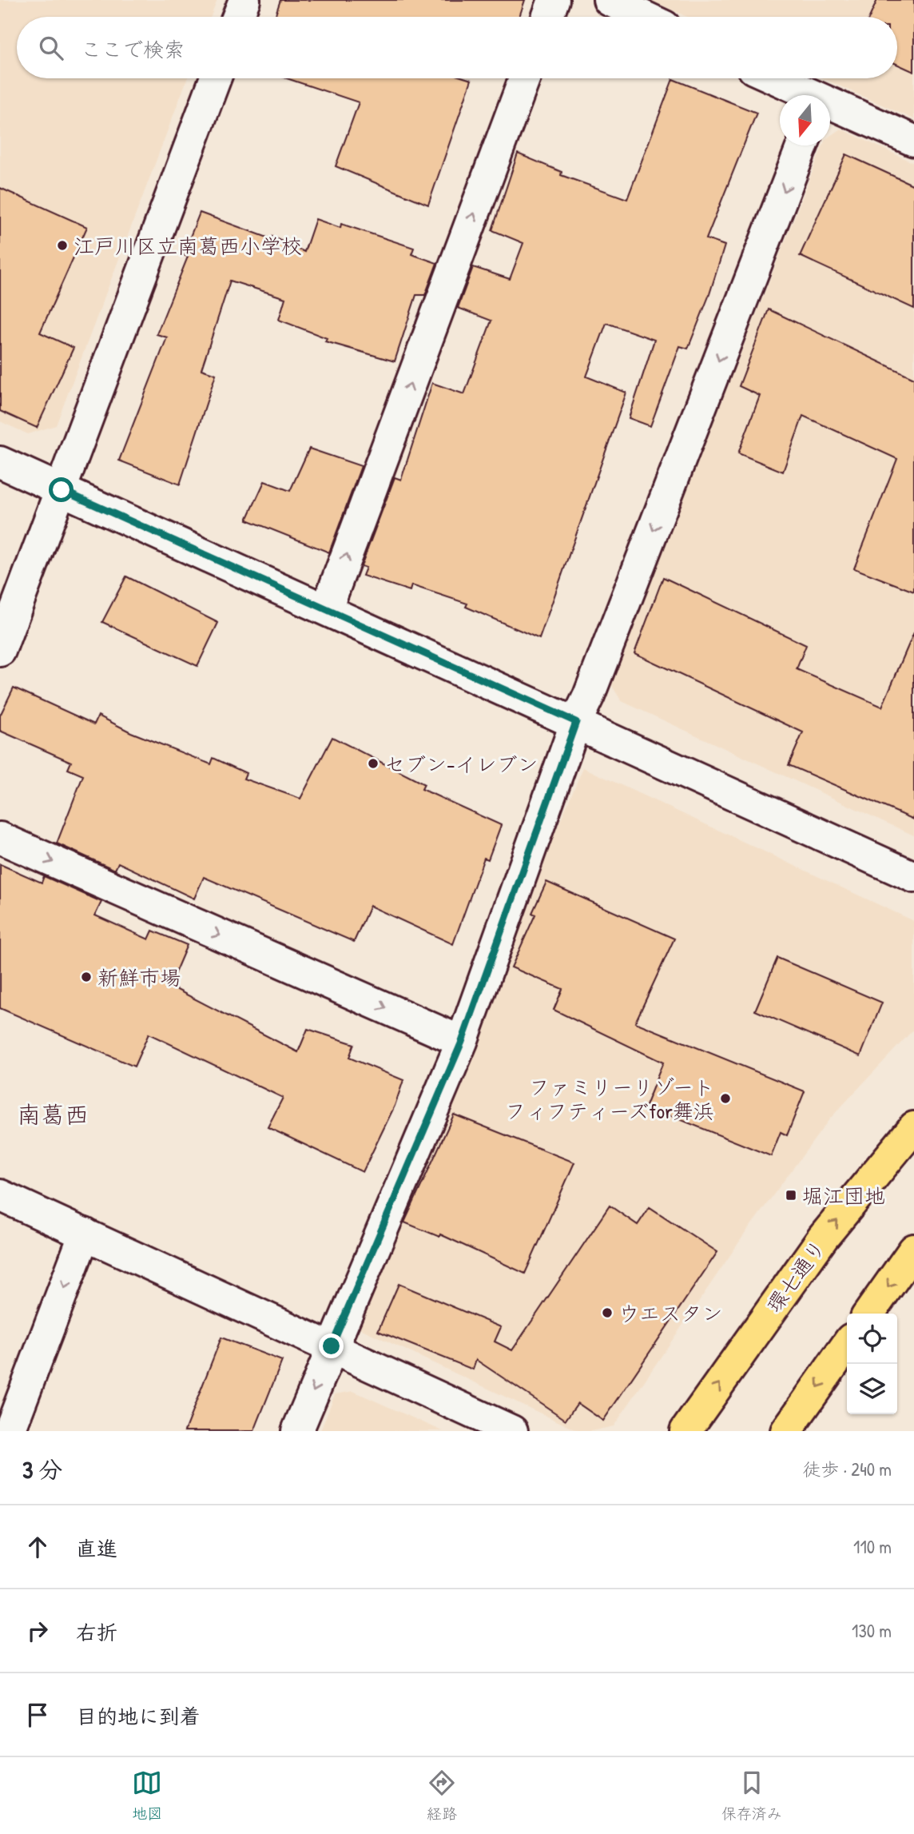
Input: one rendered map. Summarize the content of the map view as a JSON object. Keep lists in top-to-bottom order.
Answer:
{
  "streets": {
    "main road": ["環七通り"]
  },
  "districts": ["南葛西"],
  "places": {
    "other": [
      "江戸川区立南葛西小学校",
      "セブン-イレブン",
      "新鮮市場",
      "ファミリーリゾート フィフティーズfor舞浜",
      "ウエスタン"
    ],
    "transit": ["堀江団地"]
  },
  "north": "bottom",
  "page": {
    "search": "ここで検索",
    "heading": ["3 分", "徒歩 · 240 m"],
    "list": [
      ["直進", "110 m"],
      ["右折", "130 m"],
      "目的地に到着"
    ],
    "nav": ["地図", "経路", "保存済み"]
  }
}
